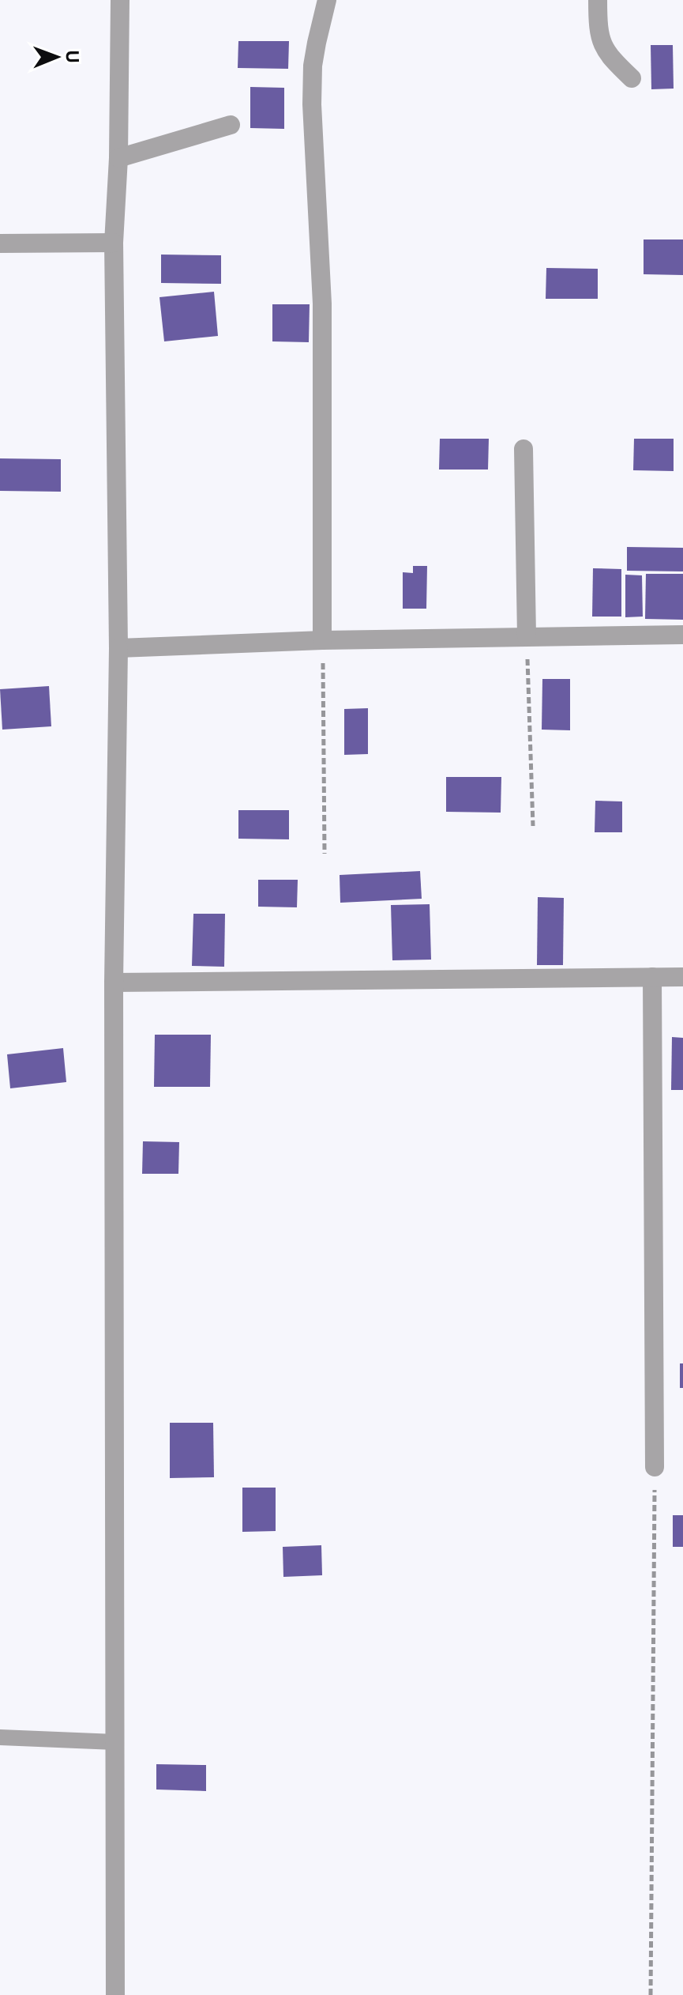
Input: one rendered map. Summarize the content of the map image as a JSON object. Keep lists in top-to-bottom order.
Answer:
{
  "north": "right"
}
